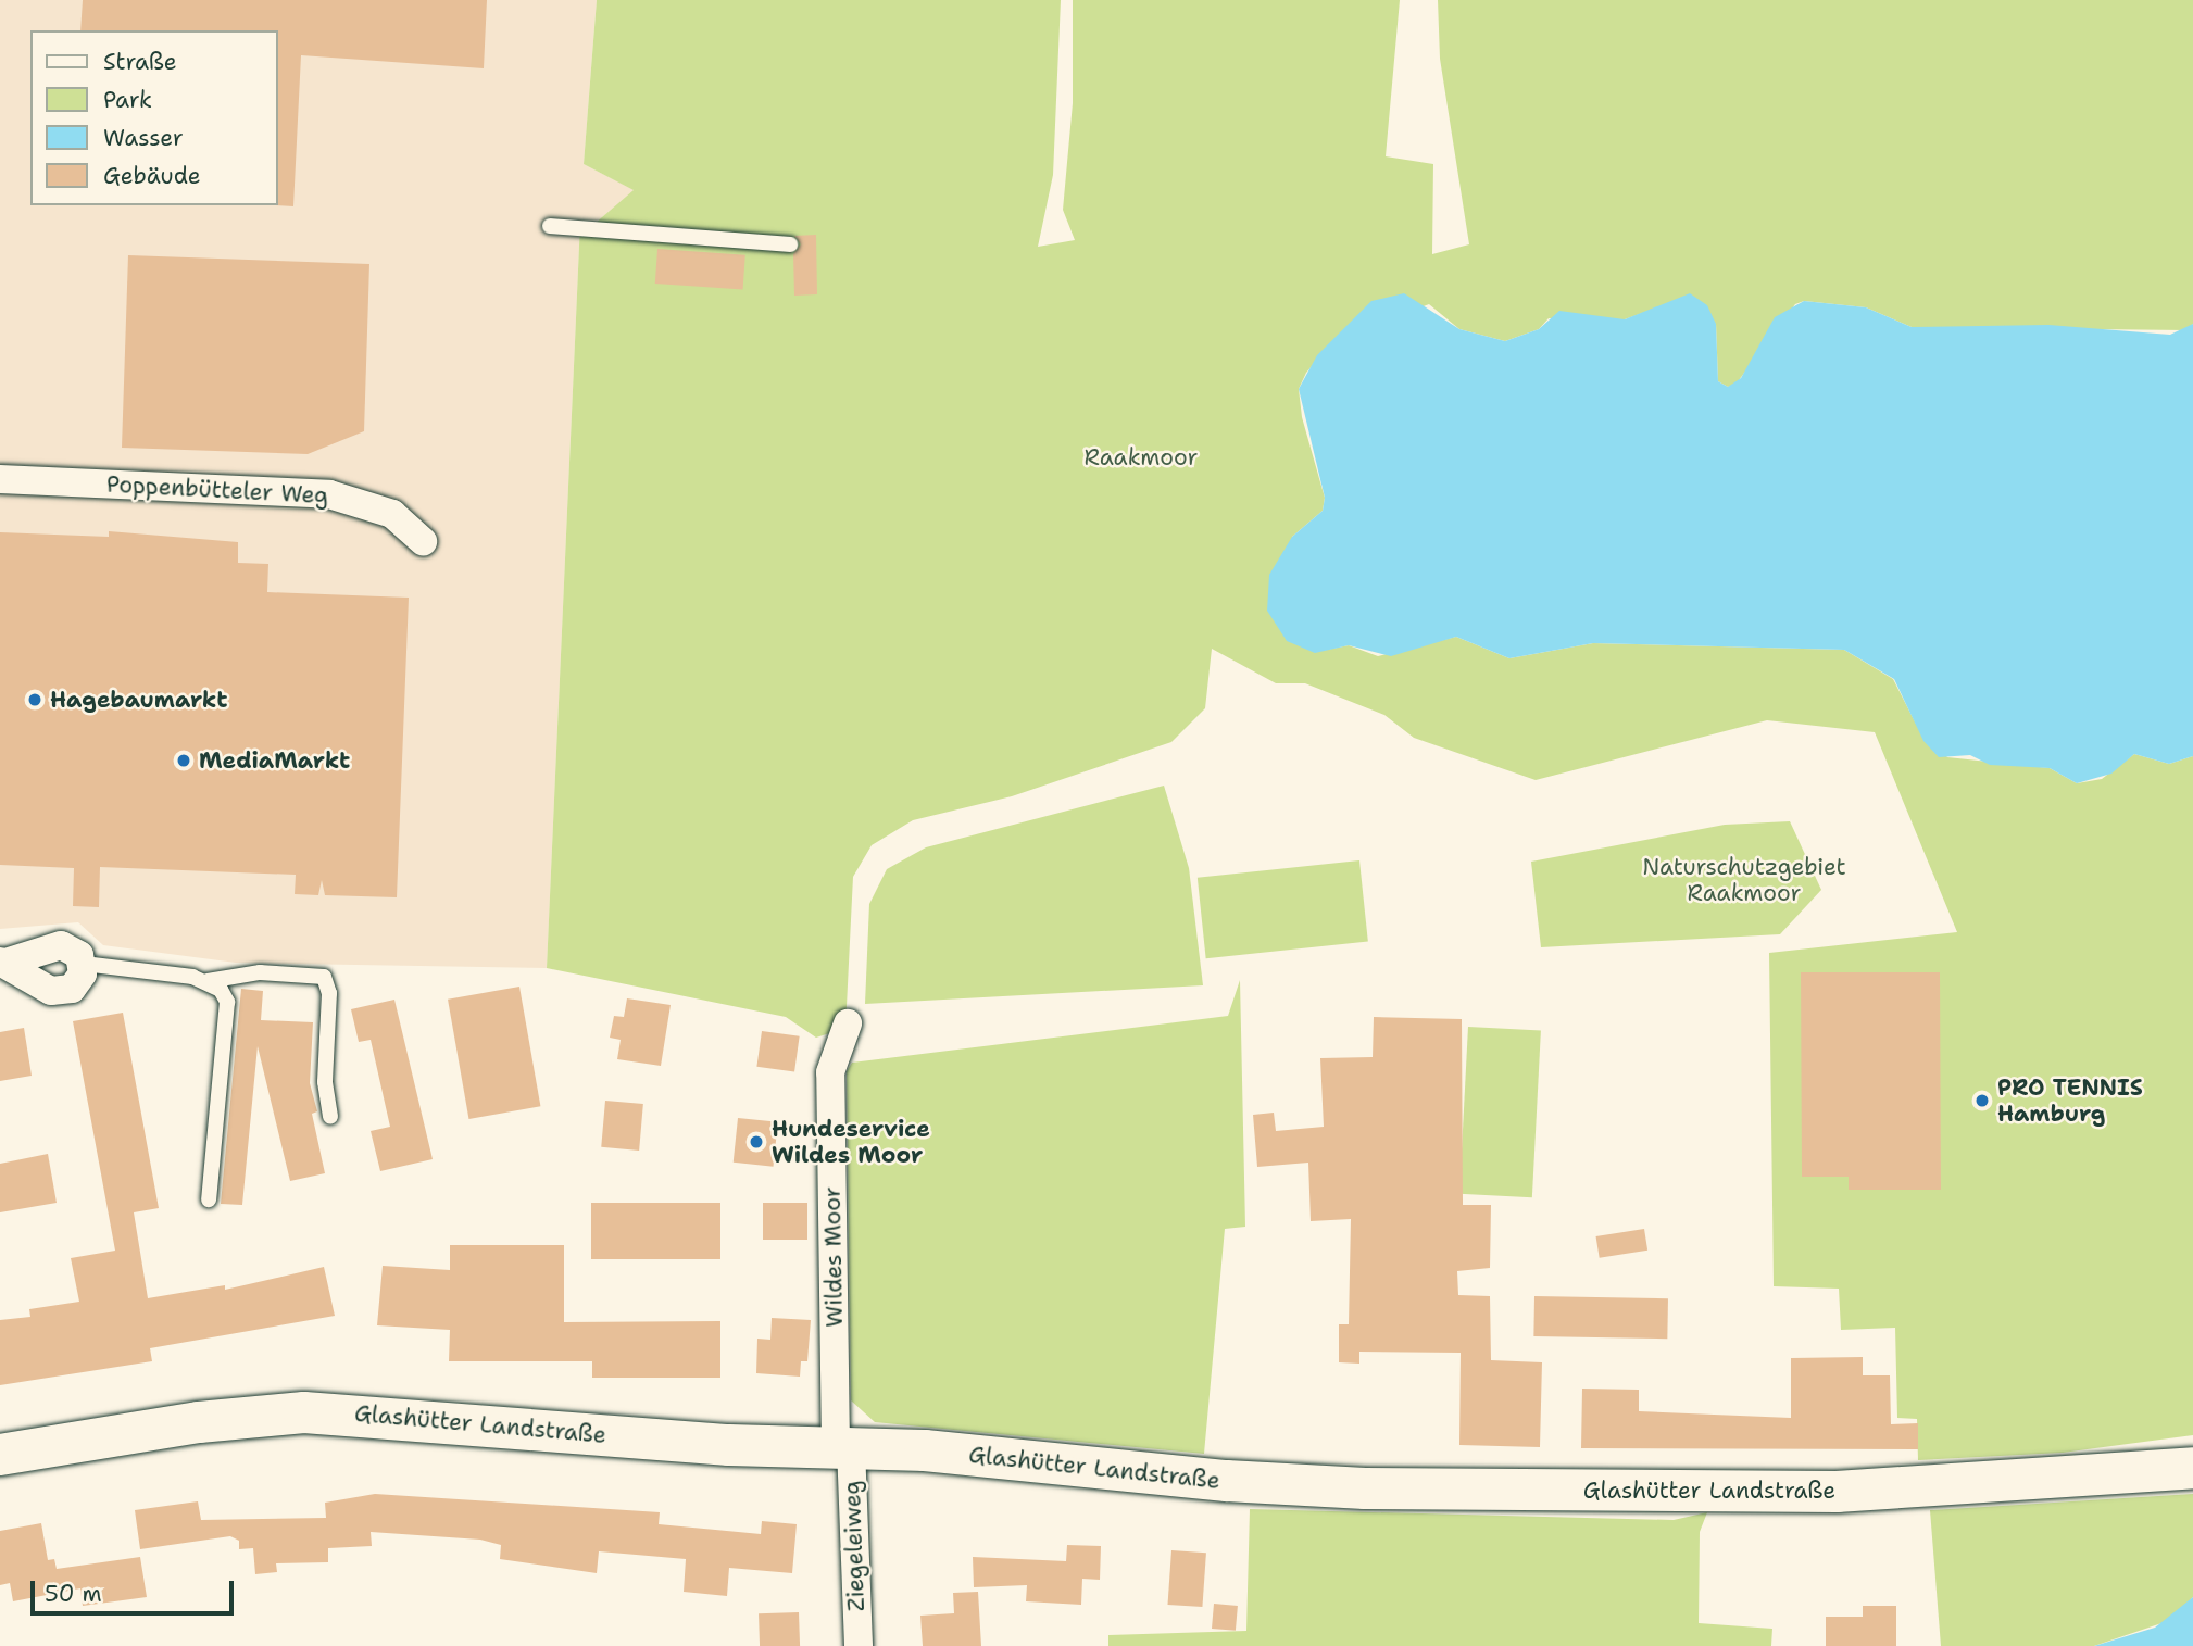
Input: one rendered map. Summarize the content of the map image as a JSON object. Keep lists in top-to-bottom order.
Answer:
{
  "streets": {
    "street": [
      "Poppenbütteler Weg",
      "Wildes Moor",
      "Glashütter Landstraße",
      "Ziegeleiweg"
    ]
  },
  "crossings": [
    ["Wildes Moor", "Glashütter Landstraße"],
    ["Wildes Moor", "Ziegeleiweg"],
    ["Glashütter Landstraße", "Ziegeleiweg"]
  ],
  "parks": ["Raakmoor", "Naturschutzgebiet Raakmoor"],
  "places": [
    "Hagebaumarkt",
    "MediaMarkt",
    "PRO TENNIS Hamburg",
    "Hundeservice Wildes Moor"
  ],
  "legend": [
    "Straße",
    "Park",
    "Wasser",
    "Gebäude"
  ],
  "scale_bar": "50 m"
}
